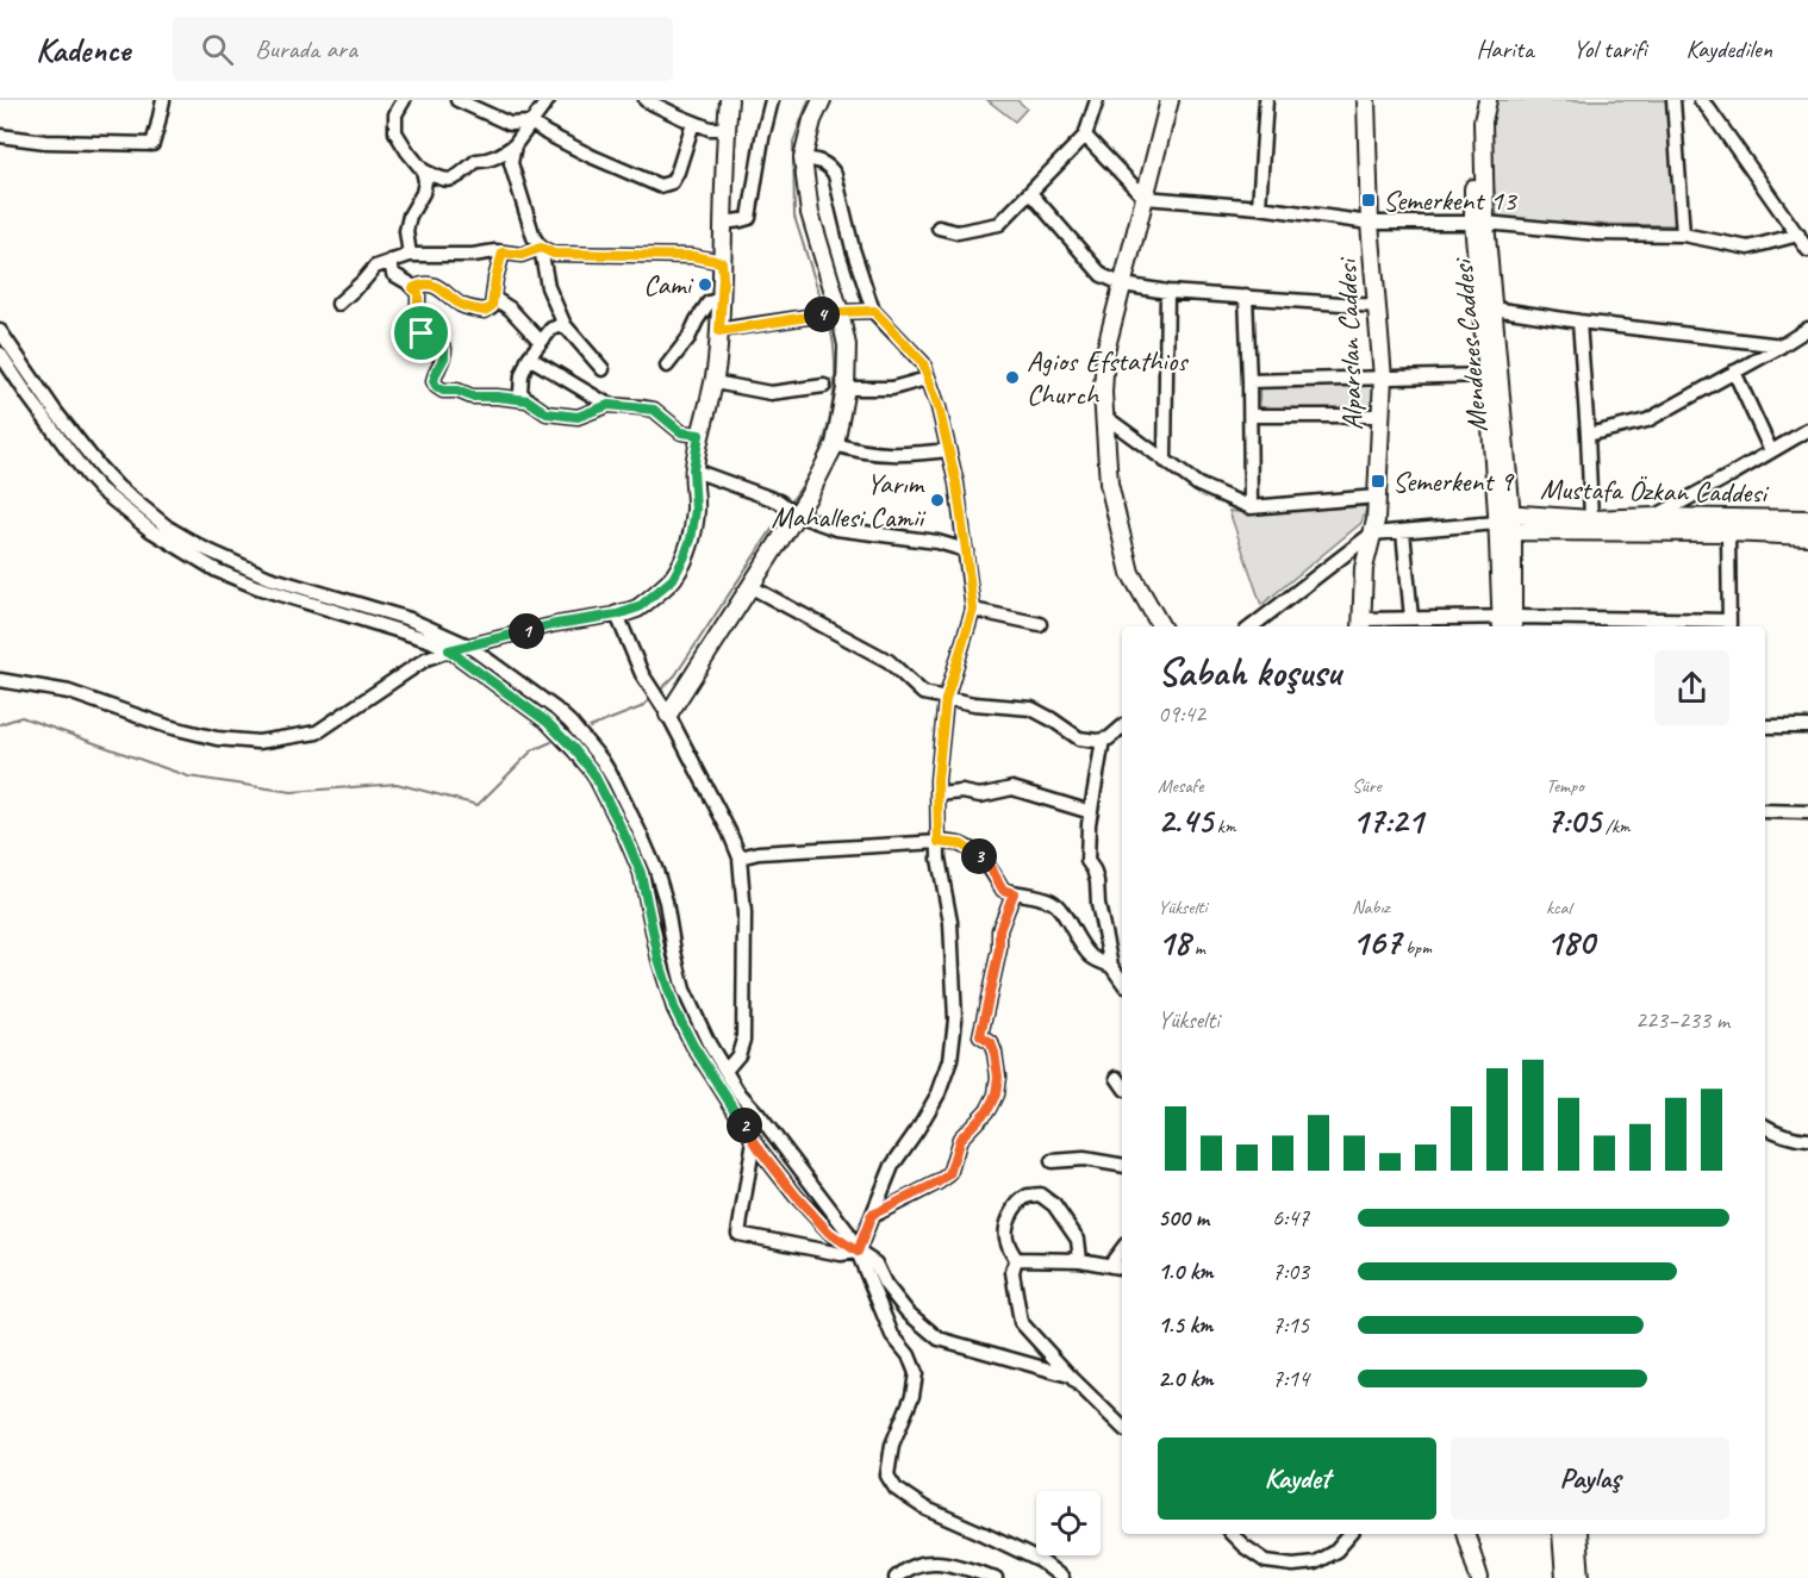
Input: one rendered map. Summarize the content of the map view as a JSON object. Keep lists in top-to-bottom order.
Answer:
{
  "streets": {
    "main road": ["Alparslan Caddesi", "Menderes Caddesi", "Mustafa Özkan Caddesi"]
  },
  "crossings": [
    ["Menderes Caddesi", "Mustafa Özkan Caddesi"]
  ],
  "places": {
    "transit": ["Semerkent 13", "Semerkent 9"],
    "other": ["Cami", "Agios Efstathios Church", "Yarım Mahallesi Camii"]
  },
  "page": {
    "header": "Kadence",
    "search": "Burada ara",
    "nav": ["Harita", "Yol tarifi", "Kaydedilen"],
    "pins": [
      "4",
      "1",
      "3",
      "2"
    ],
    "heading": ["Sabah koşusu", "09:42"],
    "stats": [
      ["Mesafe", "2.45 km"],
      ["Süre", "17:21"],
      ["Tempo", "7:05 /km"],
      ["Yükselti", "18 m"],
      ["Nabız", "167 bpm"],
      ["kcal", "180"]
    ],
    "chart": ["Yükselti", "223–233 m"],
    "list": [
      {
        "name": "500 m",
        "note": "6:47"
      },
      {
        "name": "1.0 km",
        "note": "7:03"
      },
      {
        "name": "1.5 km",
        "note": "7:15"
      },
      {
        "name": "2.0 km",
        "note": "7:14"
      }
    ],
    "buttons": ["Kaydet", "Paylaş"]
  }
}
